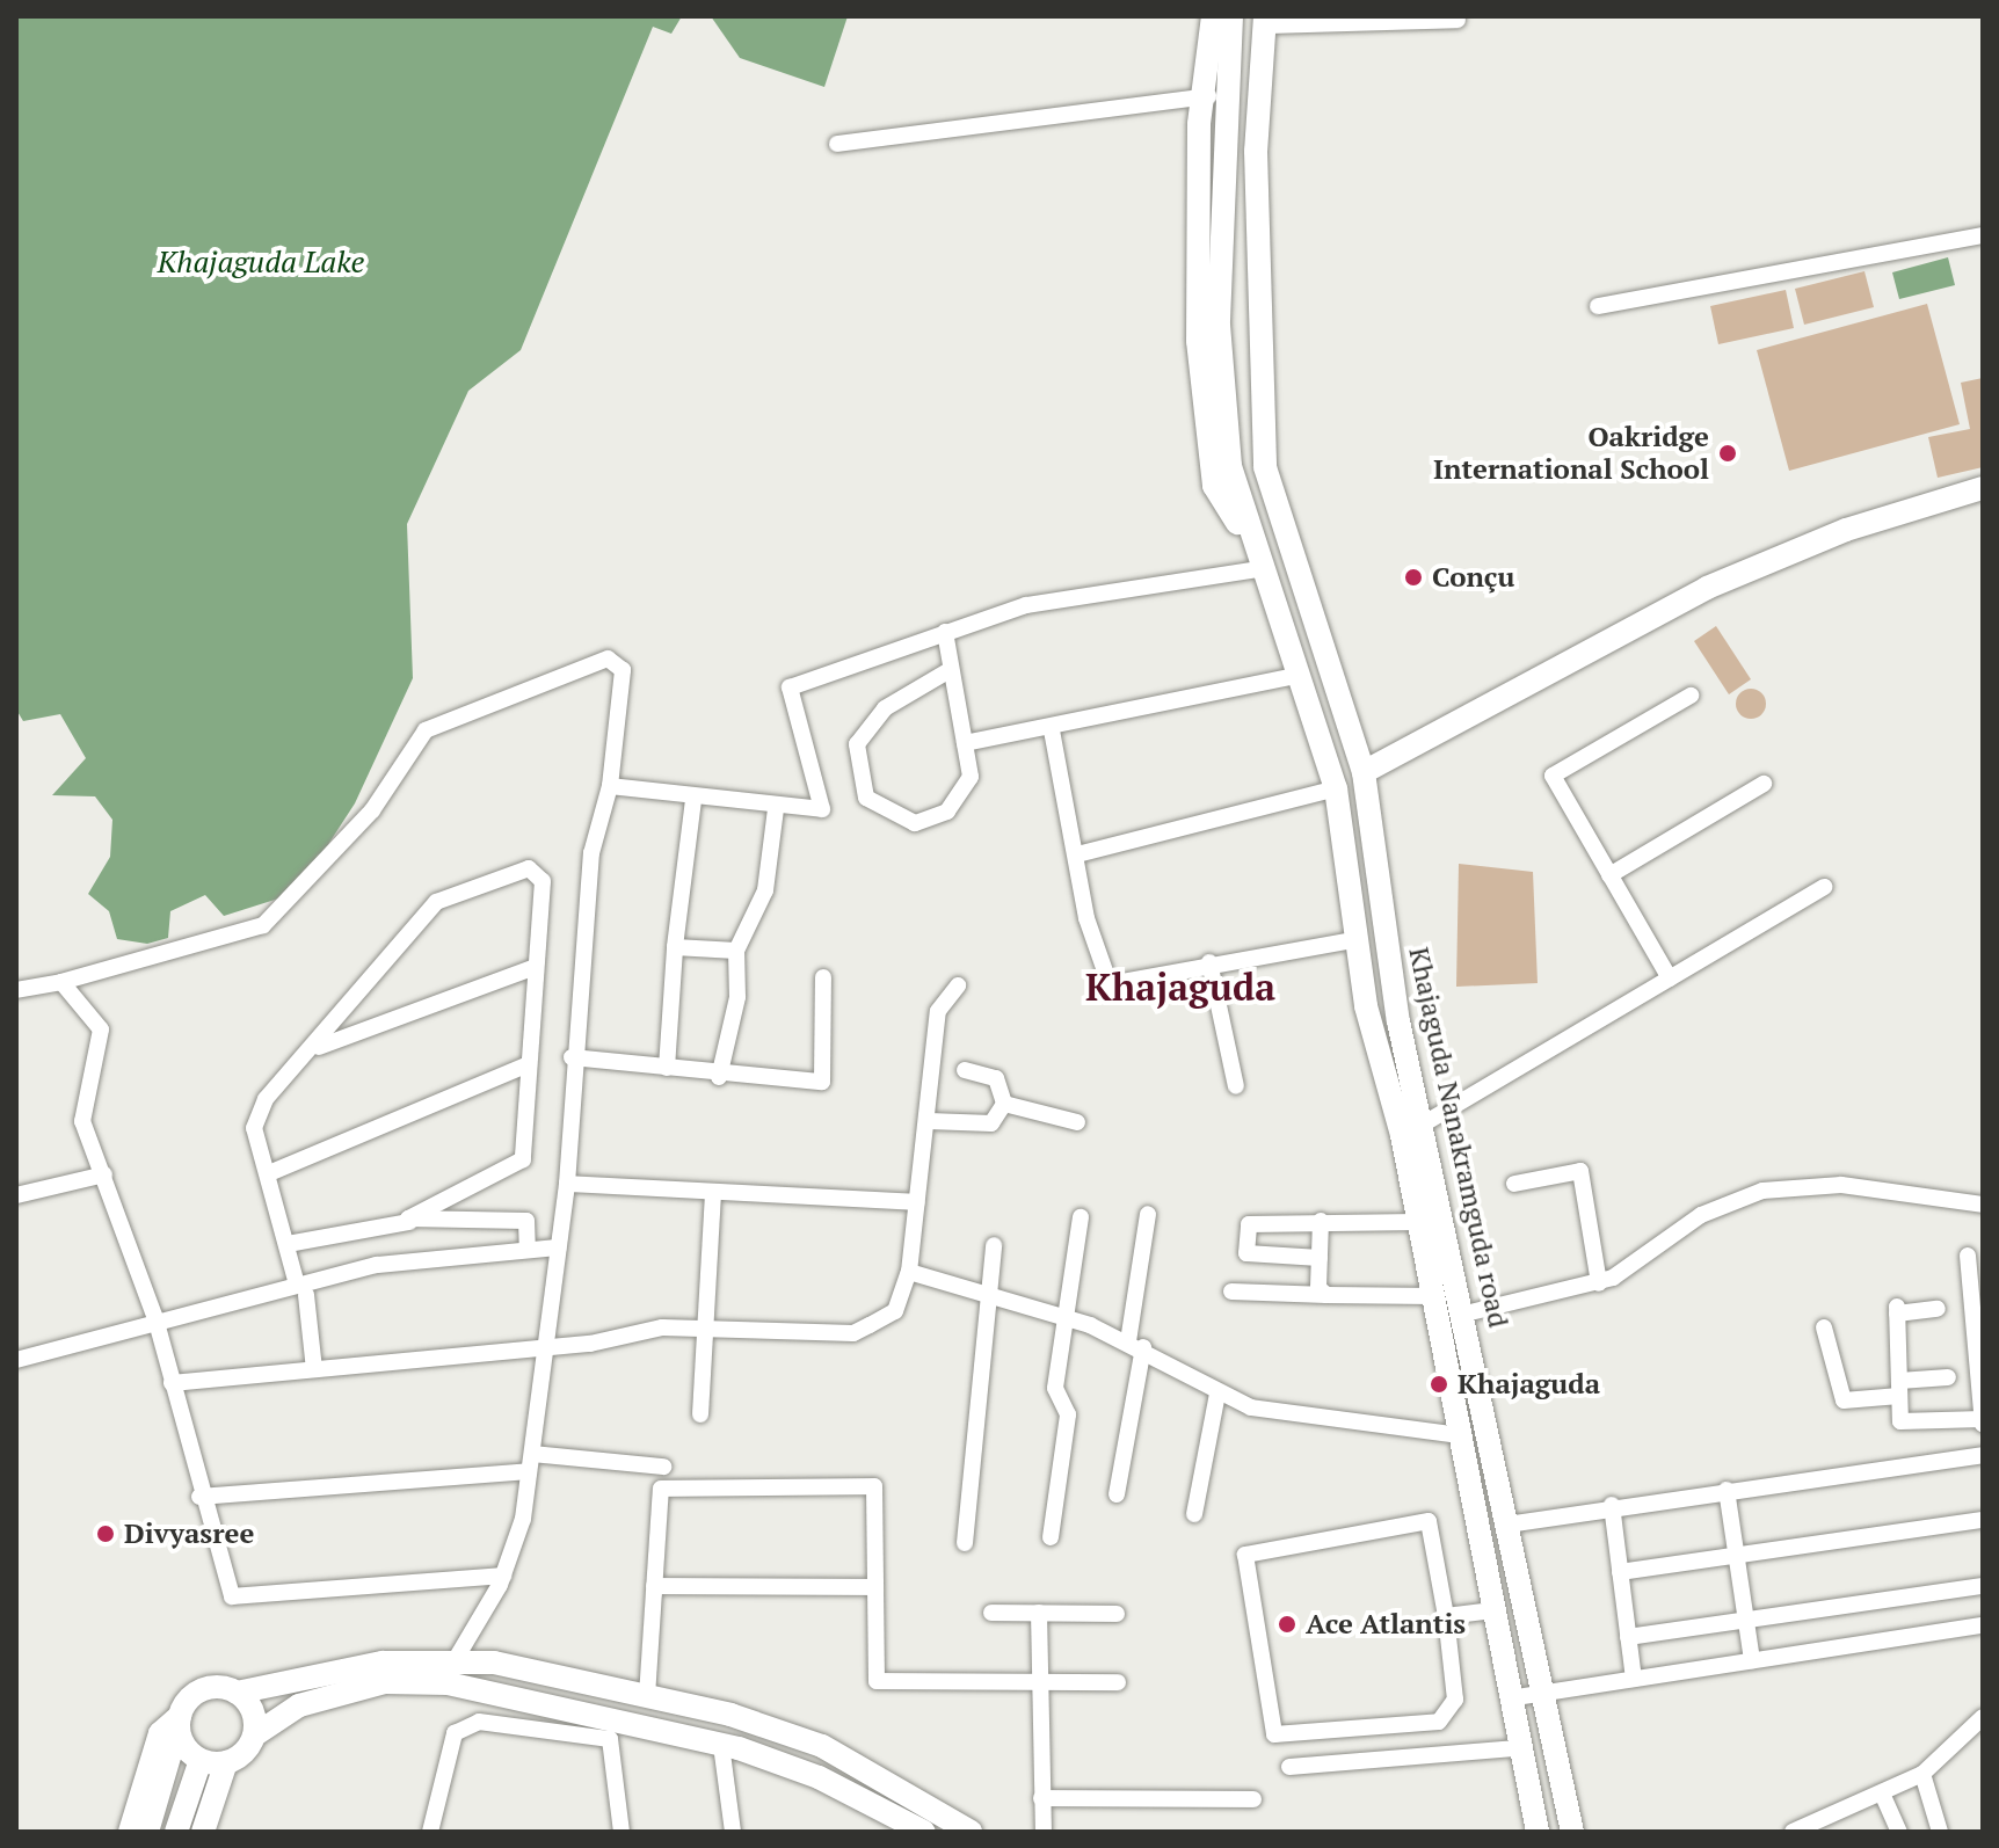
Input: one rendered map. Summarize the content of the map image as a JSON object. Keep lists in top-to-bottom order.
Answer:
{
  "streets": {
    "main road": ["Khajaguda Nanakramguda road"]
  },
  "districts": ["Khajaguda"],
  "water": ["Khajaguda Lake"],
  "places": [
    "Oakridge International School",
    "Conçu",
    "Khajaguda",
    "Divyasree",
    "Ace Atlantis"
  ]
}
